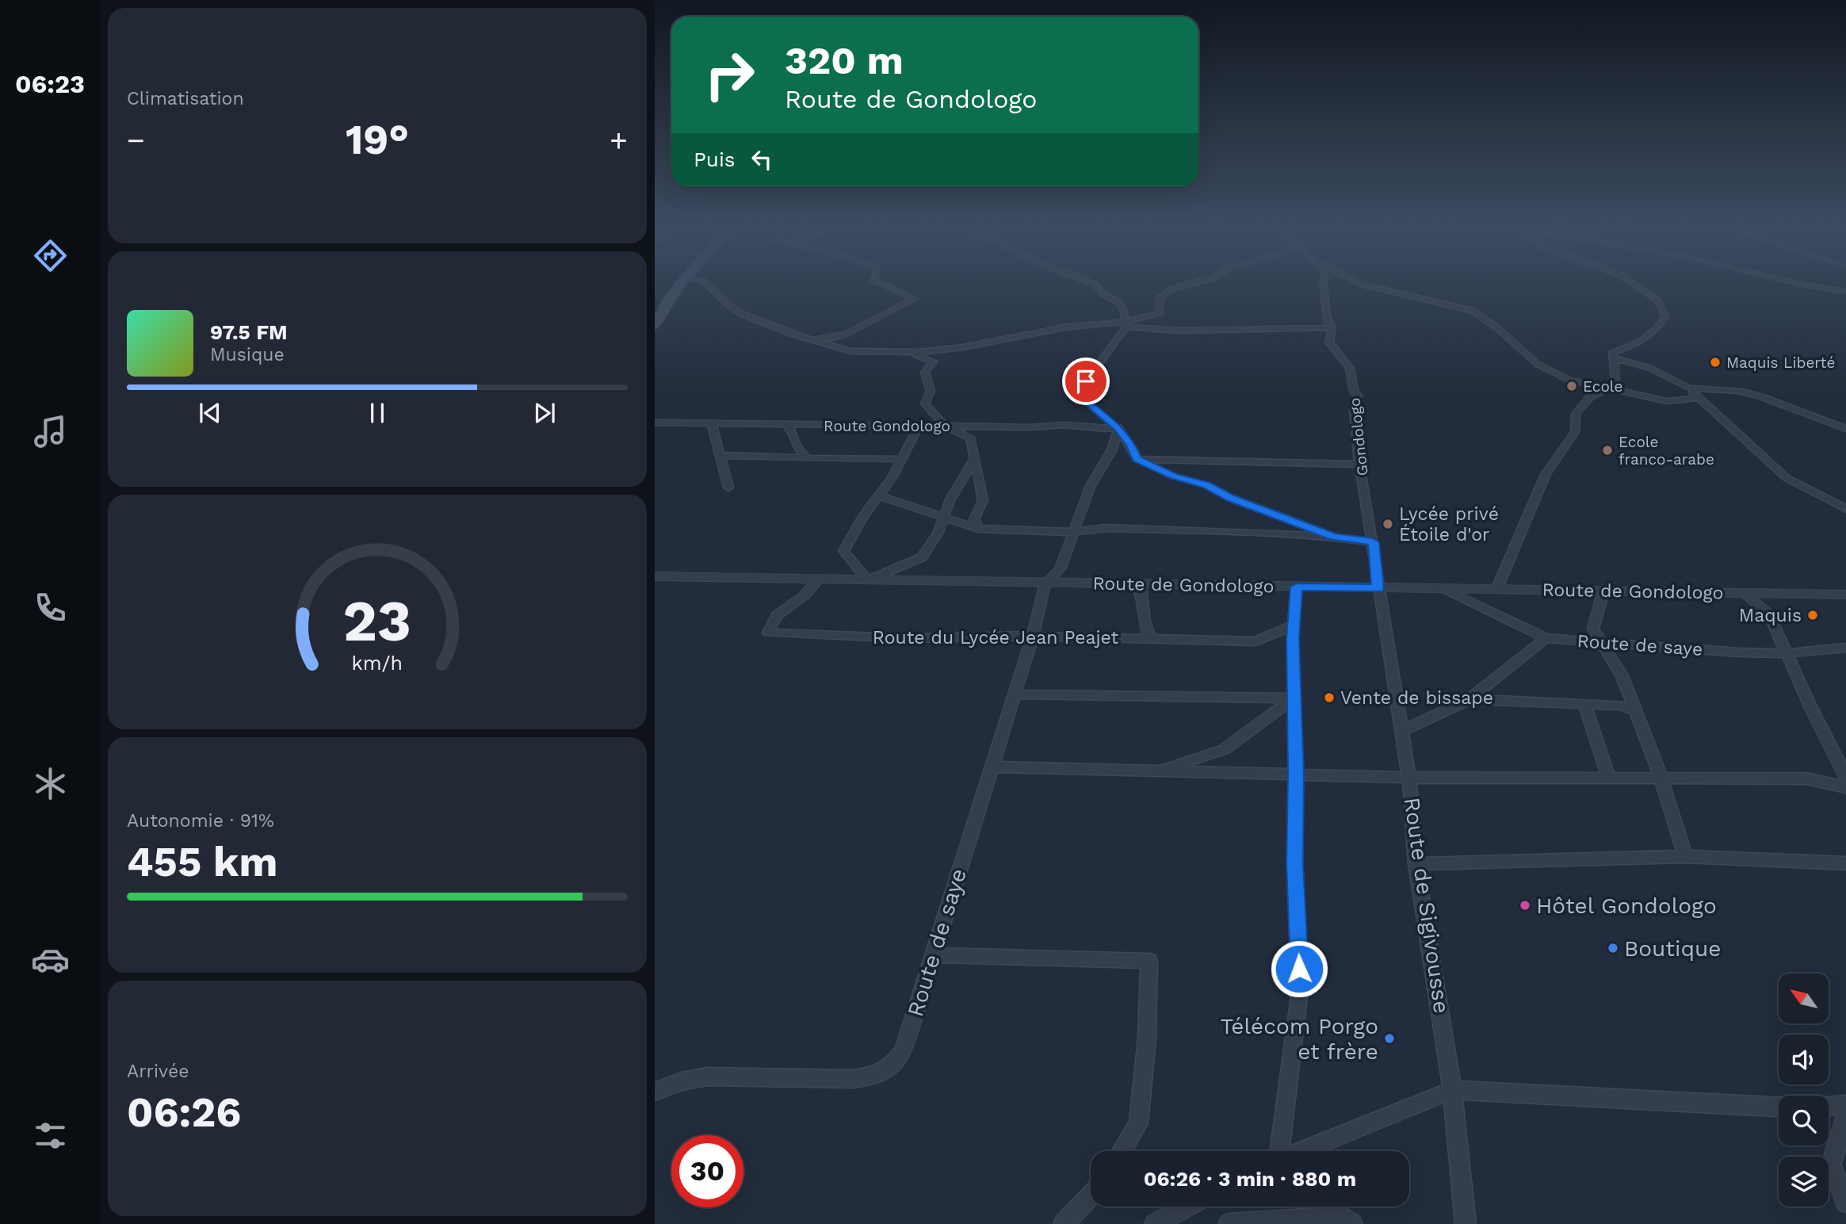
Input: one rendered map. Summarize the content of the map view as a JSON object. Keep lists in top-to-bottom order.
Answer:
{
  "streets": {
    "street": [
      "Route Gondologo",
      "Gondologo",
      "Route de Gondologo",
      "Route du Lycée Jean Peajet",
      "Route de saye",
      "Route de Sigivousse"
    ]
  },
  "crossings": [
    ["Gondologo", "Route de Gondologo"],
    ["Gondologo", "Route de Sigivousse"],
    ["Route de Gondologo", "Route du Lycée Jean Peajet"],
    ["Route de Gondologo", "Route de saye"],
    ["Route de Gondologo", "Route de Sigivousse"],
    ["Route du Lycée Jean Peajet", "Route de saye"]
  ],
  "places": [
    "Maquis Liberté",
    "Ecole",
    "Ecole franco-arabe",
    "Lycée privé Étoile d'or",
    "Maquis",
    "Vente de bissape",
    "Hôtel Gondologo",
    "Boutique",
    "Télécom Porgo et frère"
  ],
  "north": "top left",
  "page": {
    "tabs": "06:23",
    "tile": [
      "Climatisation",
      ["Autonomie · 91%", "455 km"],
      ["Arrivée", "06:26"]
    ],
    "turn": ["320 m", "Route de Gondologo"],
    "heat": ["−", "19°", "+"],
    "then": "Puis",
    "song": ["97.5 FM", "Musique"],
    "limit": "30",
    "trip": "06:26 · 3 min · 880 m",
    "gauge": ["23", "km/h"]
  }
}
